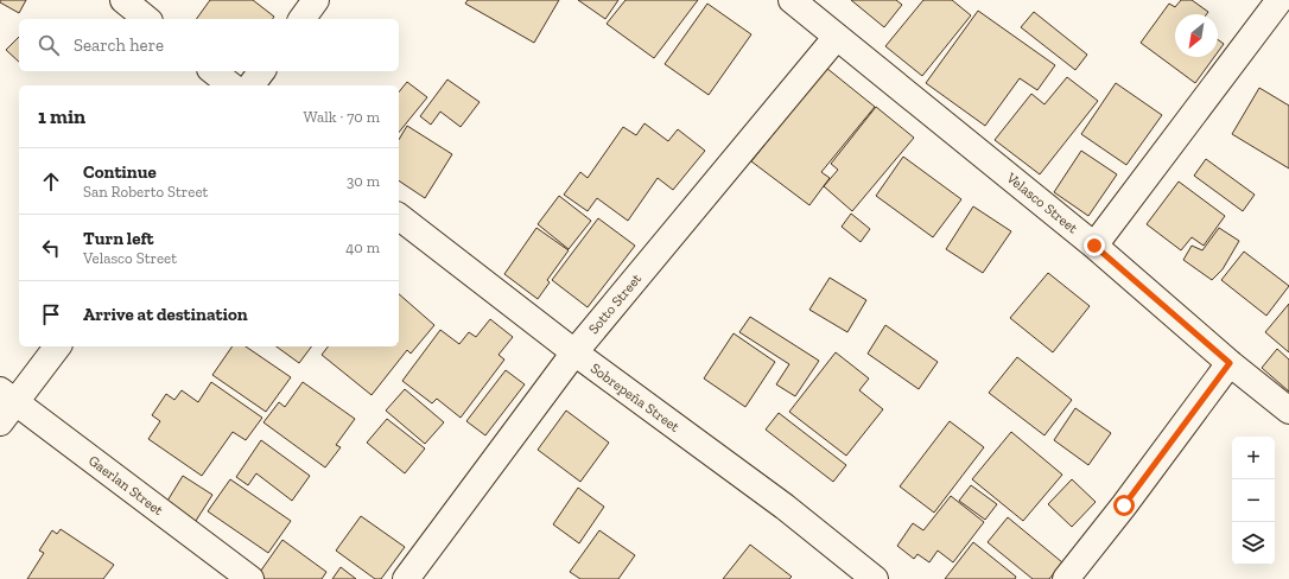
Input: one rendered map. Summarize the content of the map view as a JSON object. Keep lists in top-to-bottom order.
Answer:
{
  "streets": {
    "street": [
      "Velasco Street",
      "Sotto Street",
      "Sobrepeña Street",
      "Gaerlan Street"
    ]
  },
  "crossings": [
    ["Velasco Street", "Sotto Street"],
    ["Sotto Street", "Sobrepeña Street"]
  ],
  "north": "bottom left",
  "page": {
    "search": "Search here",
    "heading": ["1 min", "Walk · 70 m"],
    "list": [
      ["Continue", "San Roberto Street", "30 m"],
      ["Turn left", "Velasco Street", "40 m"],
      "Arrive at destination"
    ],
    "map_buttons": ["+", "−"]
  }
}
